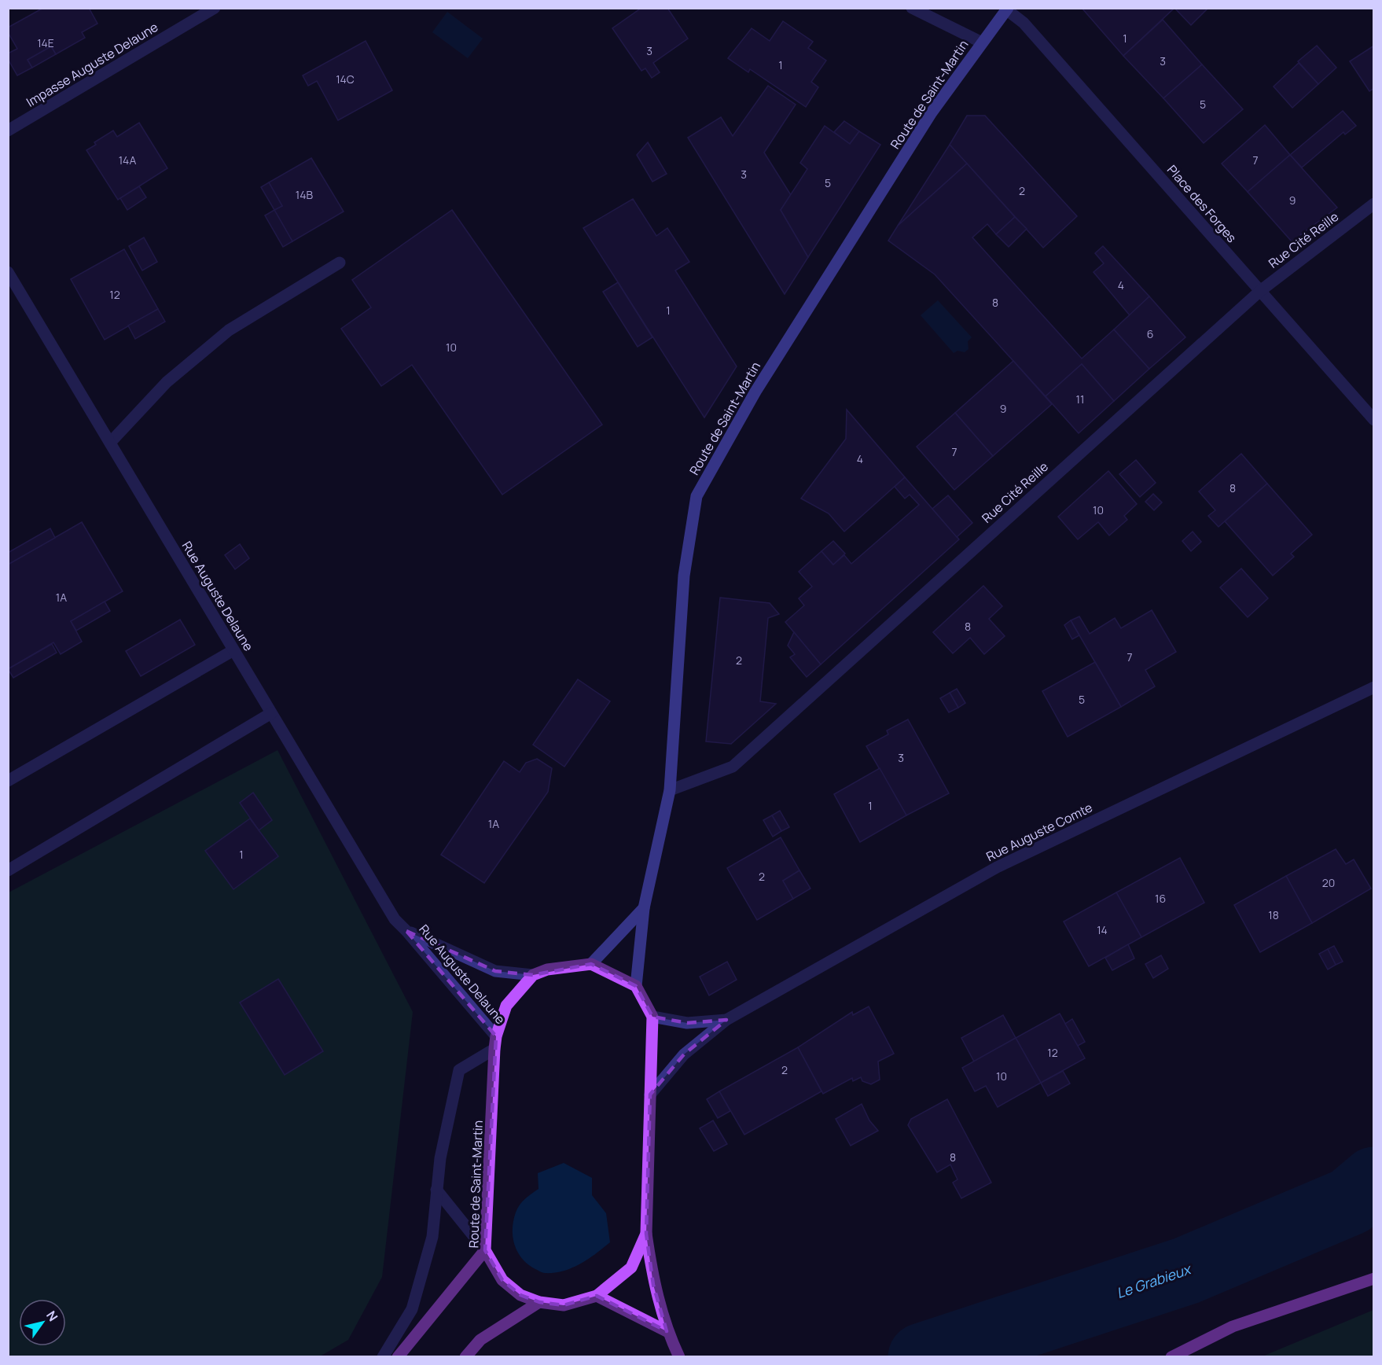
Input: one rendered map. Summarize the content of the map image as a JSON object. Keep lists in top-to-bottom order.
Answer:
{
  "streets": {
    "main road": ["Route de Saint-Martin"],
    "street": [
      "Impasse Auguste Delaune",
      "Place des Forges",
      "Rue Cité Reille",
      "Rue Auguste Delaune",
      "Rue Auguste Comte"
    ]
  },
  "crossings": [
    ["Route de Saint-Martin", "Place des Forges"],
    ["Route de Saint-Martin", "Rue Cité Reille"],
    ["Route de Saint-Martin", "Rue Auguste Delaune"],
    ["Route de Saint-Martin", "Rue Auguste Comte"],
    ["Place des Forges", "Rue Cité Reille"]
  ],
  "water": ["Le Grabieux"],
  "house_numbers": [
    "1",
    "14E",
    "3",
    "3",
    "1",
    "14C",
    "5",
    "14A",
    "7",
    "3",
    "5",
    "2",
    "14B",
    "9",
    "4",
    "12",
    "8",
    "1",
    "6",
    "10",
    "11",
    "9",
    "7",
    "4",
    "8",
    "10",
    "1A",
    "8",
    "7",
    "2",
    "5",
    "3",
    "1",
    "1A",
    "1",
    "2",
    "20",
    "16",
    "18",
    "14",
    "12",
    "2",
    "10",
    "8"
  ],
  "north": "top right"
}
